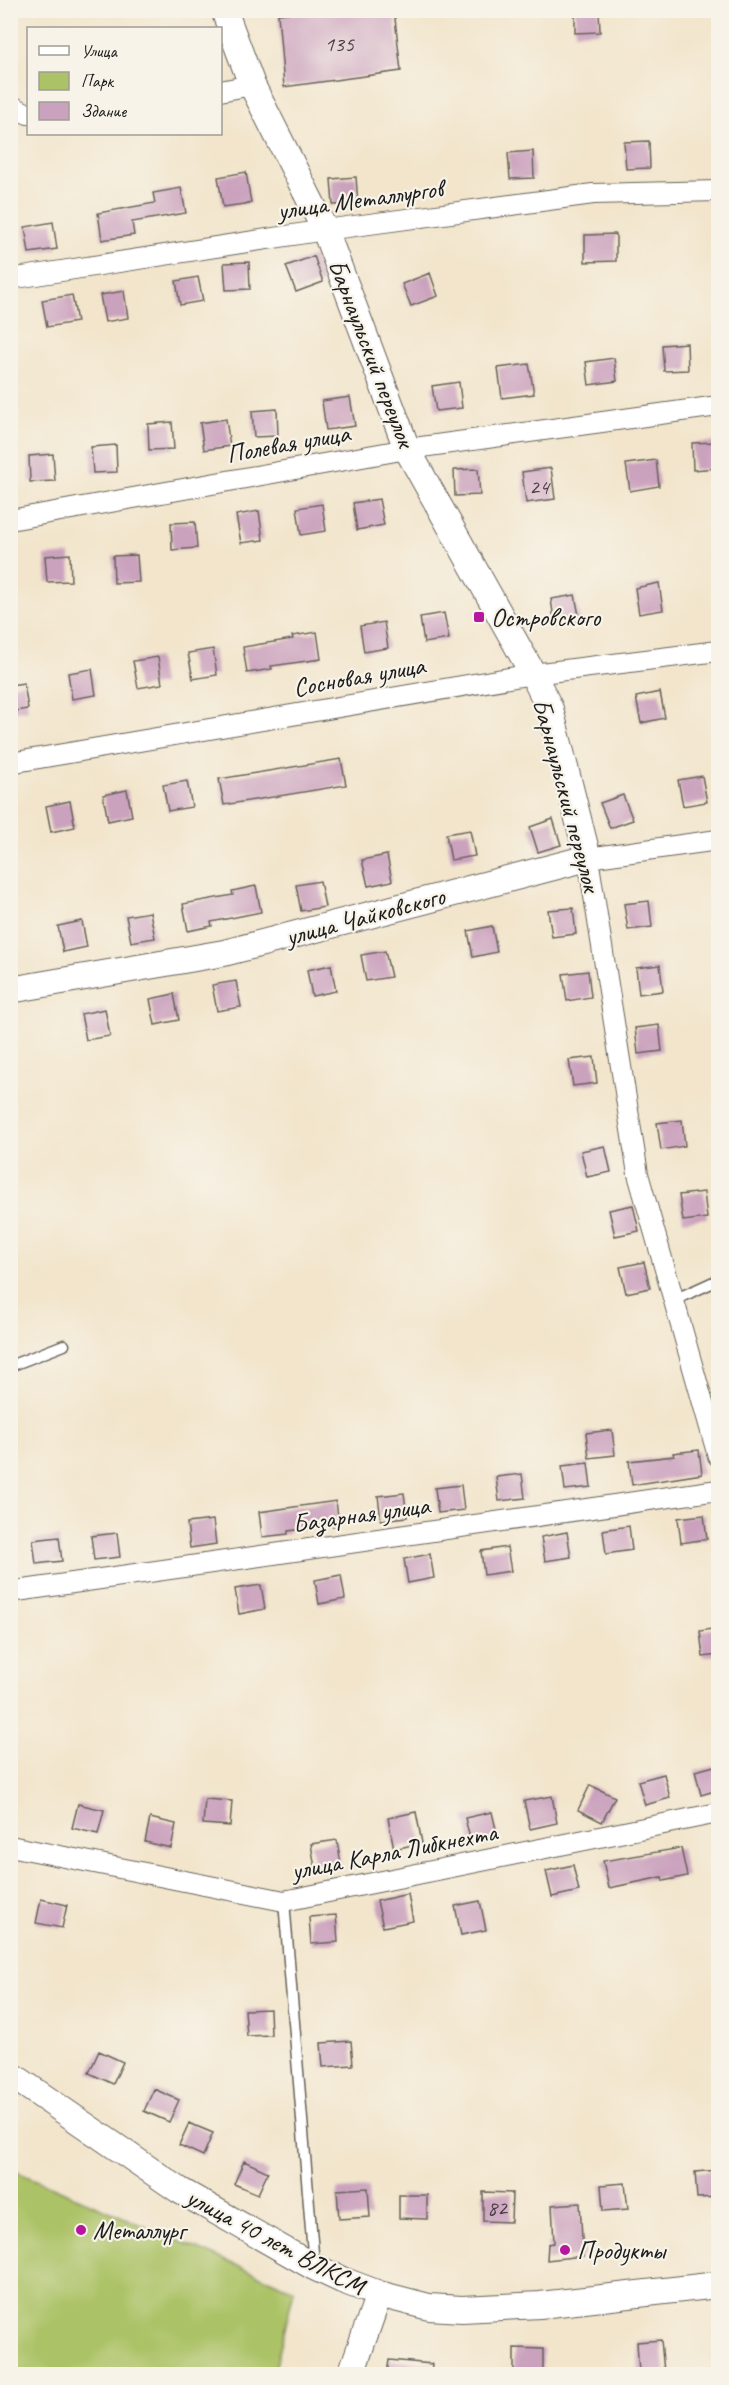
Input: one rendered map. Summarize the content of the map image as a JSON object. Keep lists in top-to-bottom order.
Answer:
{
  "streets": {
    "street": [
      "улица Металлургов",
      "Барнаульский переулок",
      "Полевая улица",
      "Сосновая улица",
      "улица Чайковского",
      "Базарная улица",
      "улица Карла Либкнехта",
      "улица 40 лет ВЛКСМ"
    ]
  },
  "crossings": [
    ["улица Металлургов", "Барнаульский переулок"],
    ["Барнаульский переулок", "Полевая улица"],
    ["Барнаульский переулок", "Сосновая улица"],
    ["Барнаульский переулок", "улица Чайковского"]
  ],
  "places": {
    "transit": ["Островского"],
    "other": ["Металлург", "Продукты"]
  },
  "house_numbers": ["135", "24", "82"],
  "legend": ["Улица", "Парк", "Здание"]
}
